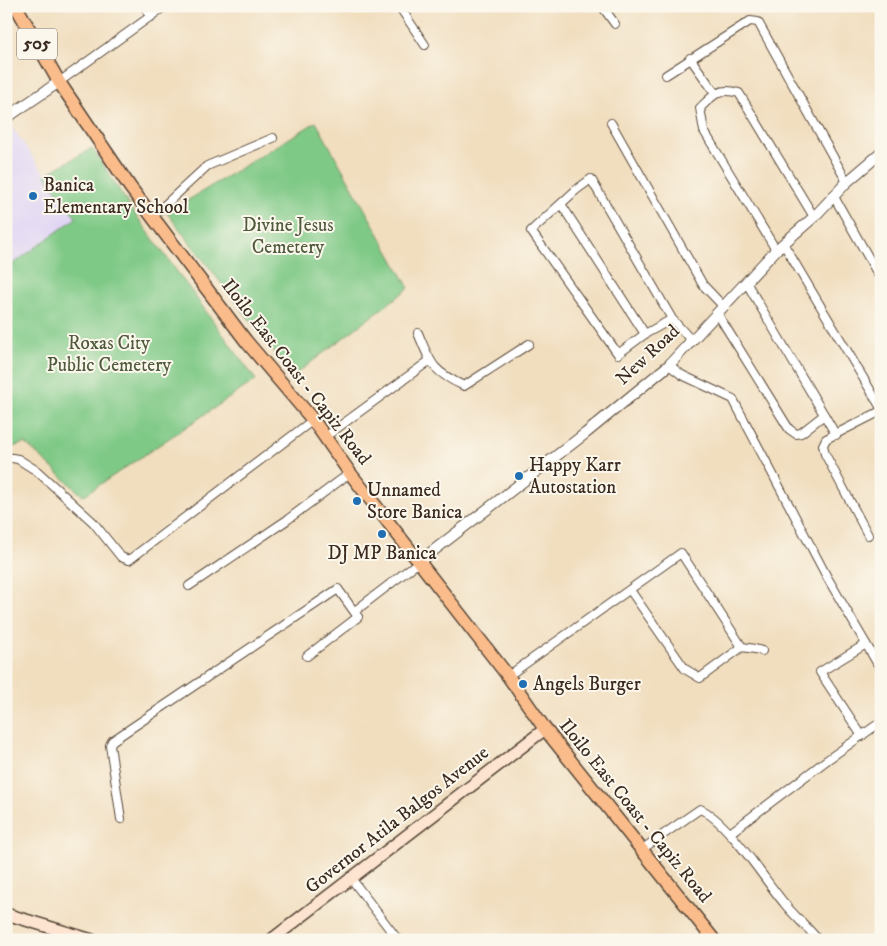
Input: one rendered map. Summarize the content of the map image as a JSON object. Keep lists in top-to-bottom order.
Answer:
{
  "streets": {
    "main road": ["505", "Iloilo East Coast - Capiz Road", "Governor Atila Balgos Avenue"],
    "street": ["New Road"]
  },
  "crossings": [
    ["505", "Iloilo East Coast - Capiz Road"],
    ["New Road", "Iloilo East Coast - Capiz Road"],
    ["Iloilo East Coast - Capiz Road", "Governor Atila Balgos Avenue"]
  ],
  "parks": ["Divine Jesus Cemetery", "Roxas City Public Cemetery"],
  "places": [
    "Banica Elementary School",
    "Happy Karr Autostation",
    "Unnamed Store Banica",
    "DJ MP Banica",
    "Angels Burger"
  ]
}
